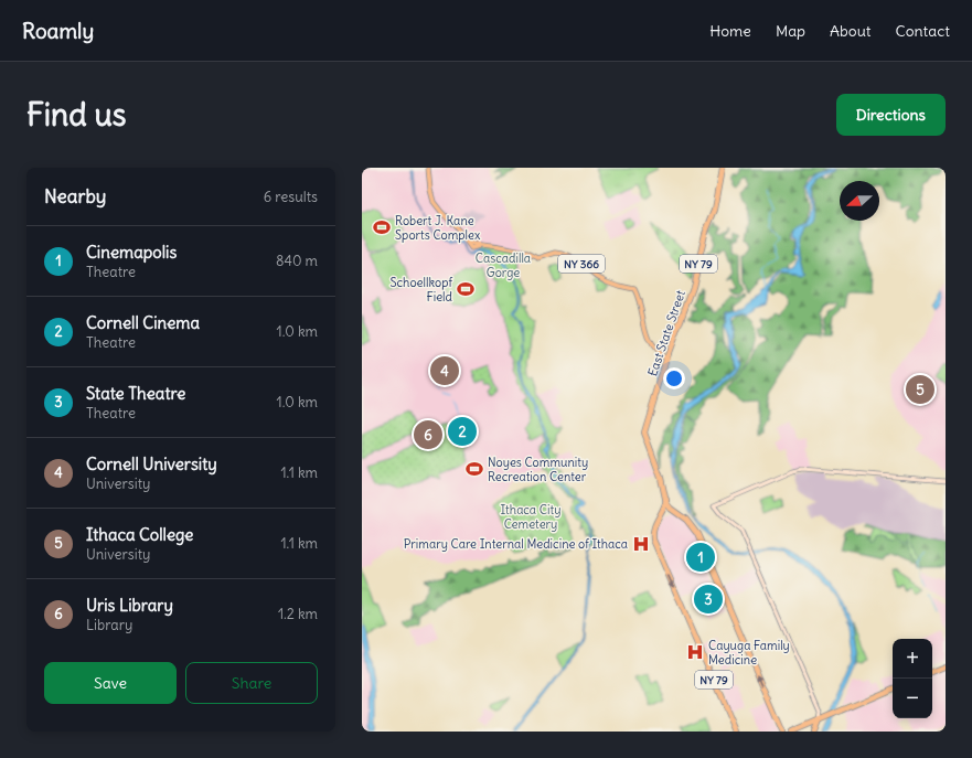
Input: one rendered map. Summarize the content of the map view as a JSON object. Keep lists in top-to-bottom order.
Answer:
{
  "streets": {
    "highway": ["NY 79", "East State Street"],
    "main road": ["NY 366"]
  },
  "crossings": [
    ["NY 366", "East State Street"],
    ["NY 79", "East State Street"]
  ],
  "parks": ["Cascadilla Gorge", "Ithaca City Cemetery"],
  "places": {
    "sports": ["Robert J. Kane Sports Complex", "Schoellkopf Field", "Noyes Community Recreation Center"],
    "hospital": ["Primary Care Internal Medicine of Ithaca", "Cayuga Family Medicine"]
  },
  "north": "left",
  "page": {
    "header": "Roamly",
    "nav": [
      "Home",
      "Map",
      "About",
      "Contact"
    ],
    "buttons": [
      "Directions",
      ["Save", "Share"]
    ],
    "title": "Find us",
    "heading": ["Nearby", "6 results"],
    "list": [
      {
        "mark": "1",
        "name": "Cinemapolis",
        "note": "Theatre",
        "value": "840 m"
      },
      {
        "mark": "2",
        "name": "Cornell Cinema",
        "note": "Theatre",
        "value": "1.0 km"
      },
      {
        "mark": "3",
        "name": "State Theatre",
        "note": "Theatre",
        "value": "1.0 km"
      },
      {
        "mark": "4",
        "name": "Cornell University",
        "note": "University",
        "value": "1.1 km"
      },
      {
        "mark": "5",
        "name": "Ithaca College",
        "note": "University",
        "value": "1.1 km"
      },
      {
        "mark": "6",
        "name": "Uris Library",
        "note": "Library",
        "value": "1.2 km"
      }
    ],
    "pins": [
      "4",
      "5",
      "2",
      "6",
      "1",
      "3"
    ],
    "map_buttons": ["+", "−"]
  }
}
